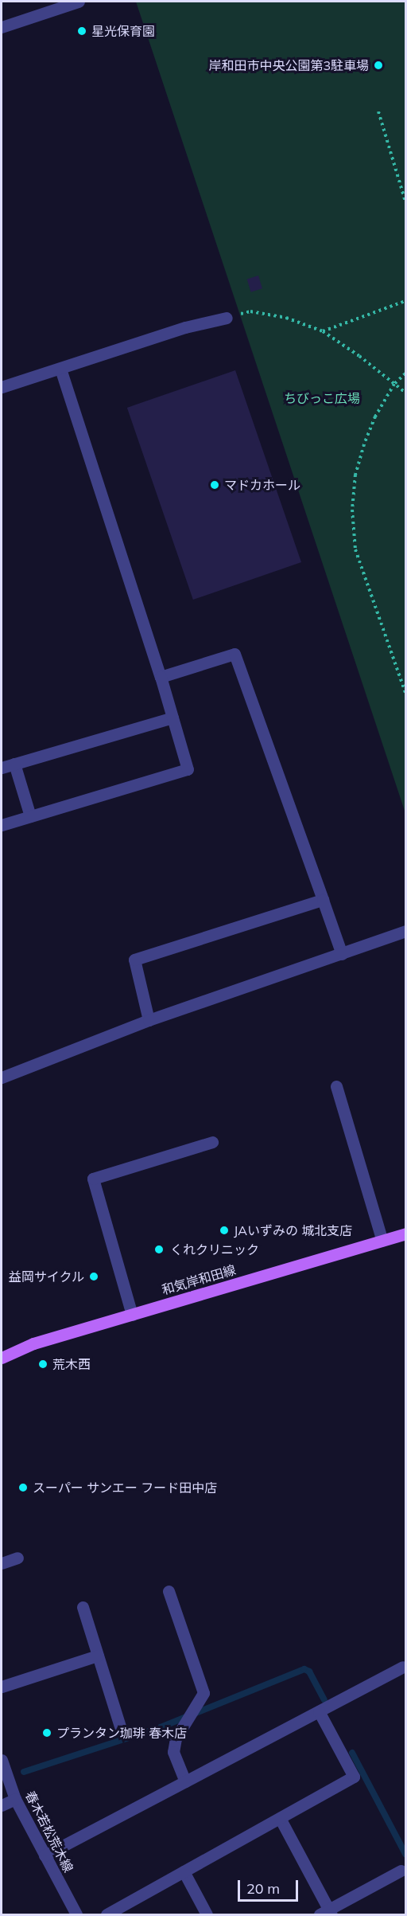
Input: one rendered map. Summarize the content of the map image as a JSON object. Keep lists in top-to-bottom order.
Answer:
{
  "streets": {
    "main road": ["和気岸和田線"],
    "street": ["春木若松荒木線"]
  },
  "parks": ["ちびっこ広場"],
  "places": [
    "星光保育園",
    "岸和田市中央公園第3駐車場",
    "マドカホール",
    "JAいずみの 城北支店",
    "くれクリニック",
    "益岡サイクル",
    "荒木西",
    "スーパー サンエー フード田中店",
    "プランタン珈琲 春木店"
  ],
  "scale_bar": "20 m"
}
